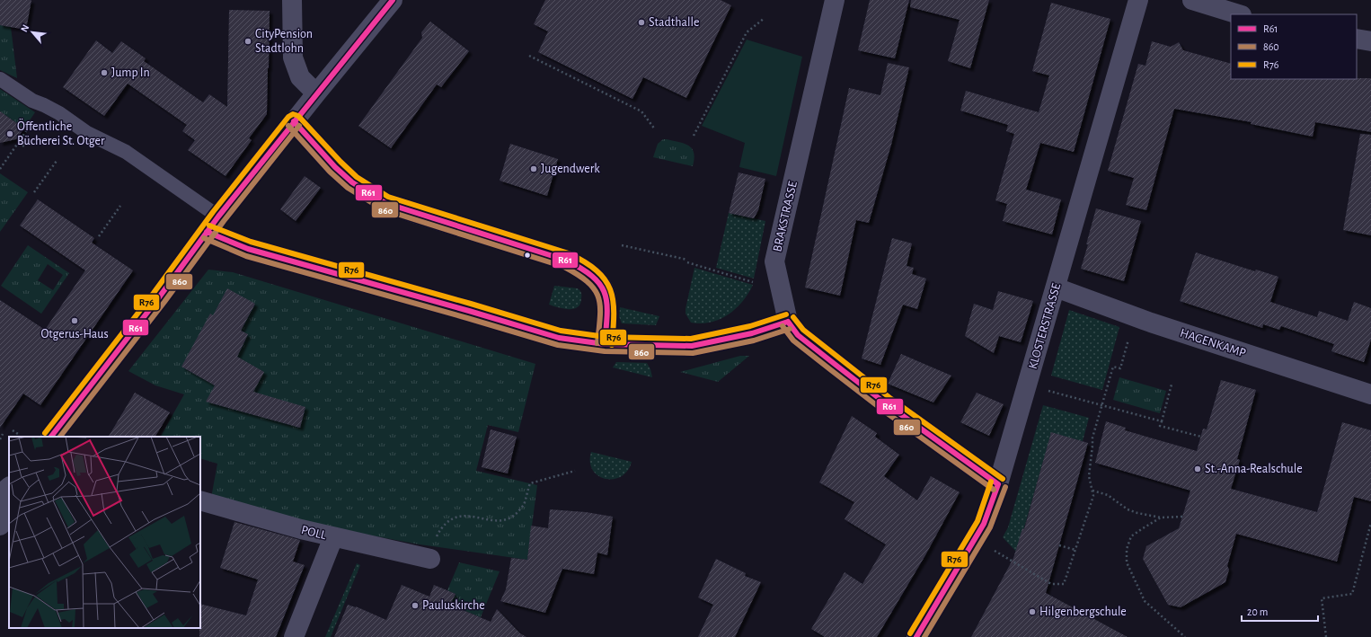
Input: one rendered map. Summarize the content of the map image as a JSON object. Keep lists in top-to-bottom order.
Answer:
{
  "streets": {
    "street": [
      "BRAKSTRASSE",
      "KLOSTERSTRASSE",
      "HAGENKAMP",
      "POLL"
    ]
  },
  "crossings": [
    ["BRAKSTRASSE", "KLOSTERSTRASSE"],
    ["KLOSTERSTRASSE", "HAGENKAMP"]
  ],
  "places": [
    "Stadthalle",
    "CityPension Stadtlohn",
    "Jump In",
    "Öffentliche Bücherei St. Otger",
    "Jugendwerk",
    "Otgerus-Haus",
    "St.-Anna-Realschule",
    "Pauluskirche",
    "Hilgenbergschule"
  ],
  "lines": ["transit line R61", "transit line R76", "transit line 860"],
  "legend": ["R61", "860", "R76"],
  "scale_bar": "20 m",
  "north": "top left"
}
